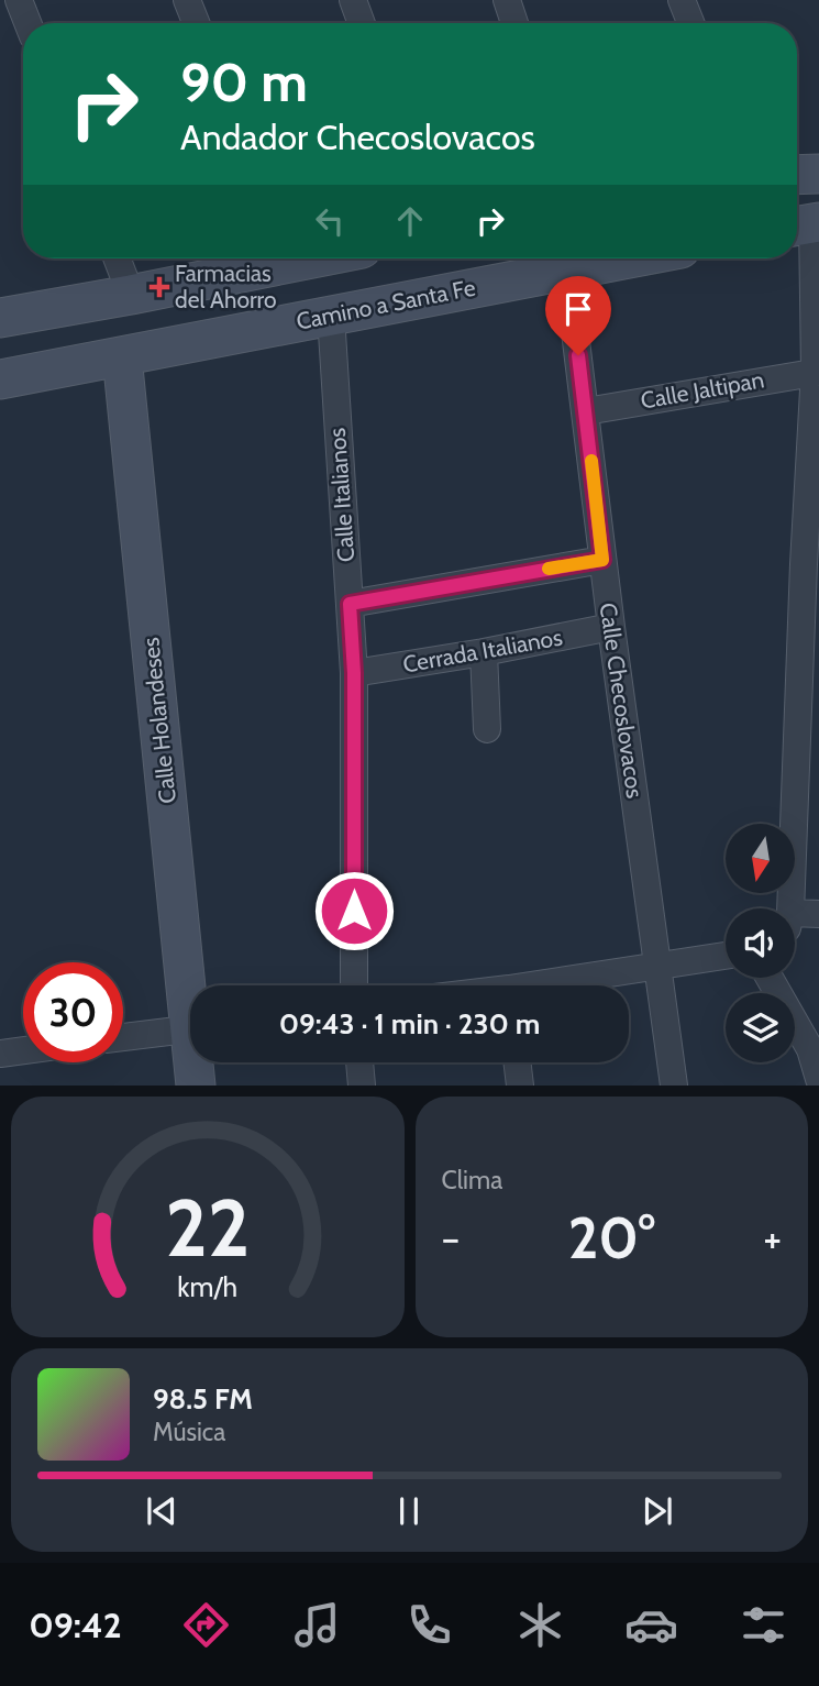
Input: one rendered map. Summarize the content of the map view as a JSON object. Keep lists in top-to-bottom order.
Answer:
{
  "streets": {
    "main road": ["Camino a Santa Fe", "Calle Holandeses"],
    "street": [
      "Calle Jaltipan",
      "Calle Italianos",
      "Cerrada Italianos",
      "Calle Checoslovacos"
    ]
  },
  "crossings": [
    ["Camino a Santa Fe", "Calle Italianos"],
    ["Camino a Santa Fe", "Calle Checoslovacos"],
    ["Camino a Santa Fe", "Calle Holandeses"],
    ["Calle Jaltipan", "Calle Checoslovacos"],
    ["Calle Italianos", "Cerrada Italianos"],
    ["Cerrada Italianos", "Calle Checoslovacos"]
  ],
  "places": {
    "health": ["Farmacias del Ahorro"]
  },
  "north": "bottom",
  "page": {
    "turn": ["90 m", "Andador Checoslovacos"],
    "limit": "30",
    "trip": "09:43 · 1 min · 230 m",
    "tile": "Clima",
    "heat": ["−", "20°", "+"],
    "song": ["98.5 FM", "Música"],
    "tabs": "09:42",
    "gauge": ["22", "km/h"]
  }
}
